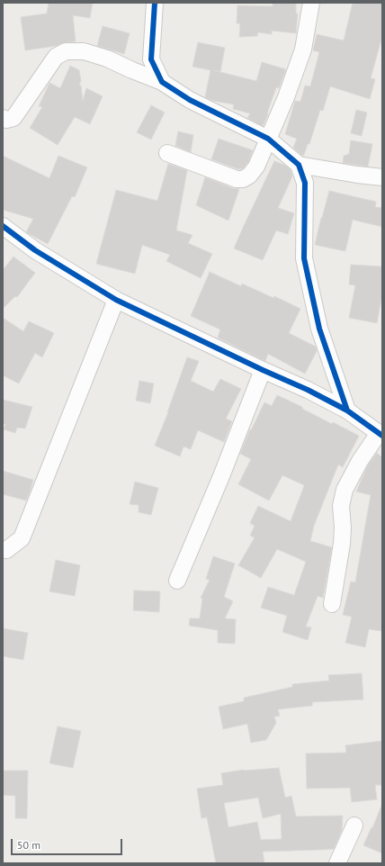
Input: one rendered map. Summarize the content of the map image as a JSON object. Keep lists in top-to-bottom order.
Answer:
{
  "scale_bar": "50 m"
}
